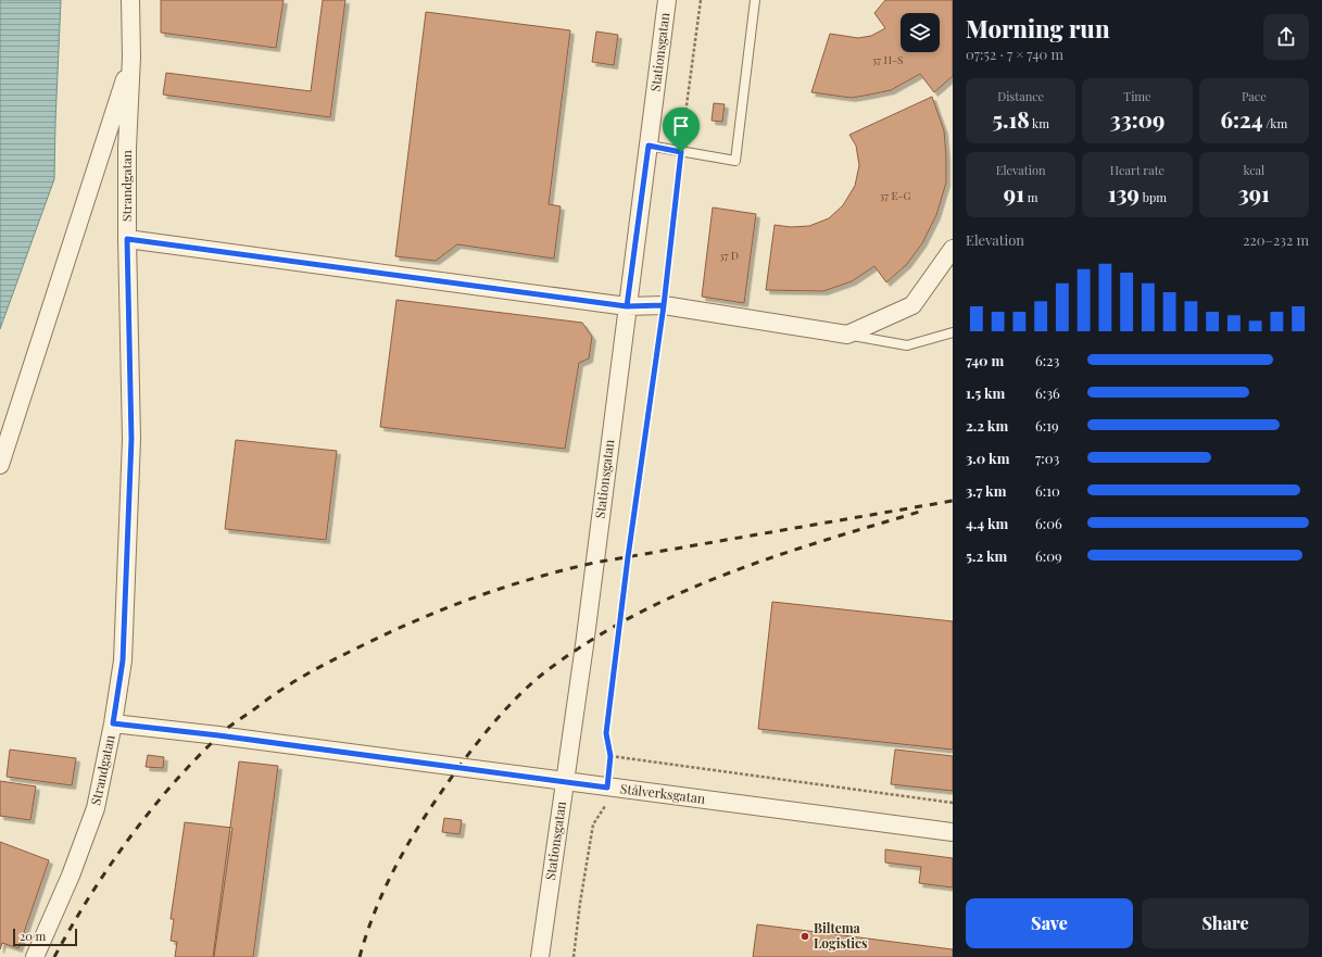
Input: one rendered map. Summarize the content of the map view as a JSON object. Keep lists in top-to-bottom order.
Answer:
{
  "streets": {
    "street": ["Stationsgatan", "Strandgatan", "Stålverksgatan"]
  },
  "crossings": [
    ["Stationsgatan", "Stålverksgatan"],
    ["Strandgatan", "Stålverksgatan"]
  ],
  "places": ["Biltema Logistics"],
  "house_numbers": ["37 H-S", "37 E-G", "37 D"],
  "scale_bar": "20 m",
  "page": {
    "heading": ["Morning run", "07:52 · 7 × 740 m"],
    "stats": [
      ["Distance", "5.18 km"],
      ["Time", "33:09"],
      ["Pace", "6:24 /km"],
      ["Elevation", "91 m"],
      ["Heart rate", "139 bpm"],
      ["kcal", "391"]
    ],
    "chart": ["Elevation", "220–232 m"],
    "list": [
      {
        "name": "740 m",
        "note": "6:23"
      },
      {
        "name": "1.5 km",
        "note": "6:36"
      },
      {
        "name": "2.2 km",
        "note": "6:19"
      },
      {
        "name": "3.0 km",
        "note": "7:03"
      },
      {
        "name": "3.7 km",
        "note": "6:10"
      },
      {
        "name": "4.4 km",
        "note": "6:06"
      },
      {
        "name": "5.2 km",
        "note": "6:09"
      }
    ],
    "buttons": ["Save", "Share"],
    "scale": "20 m"
  }
}
